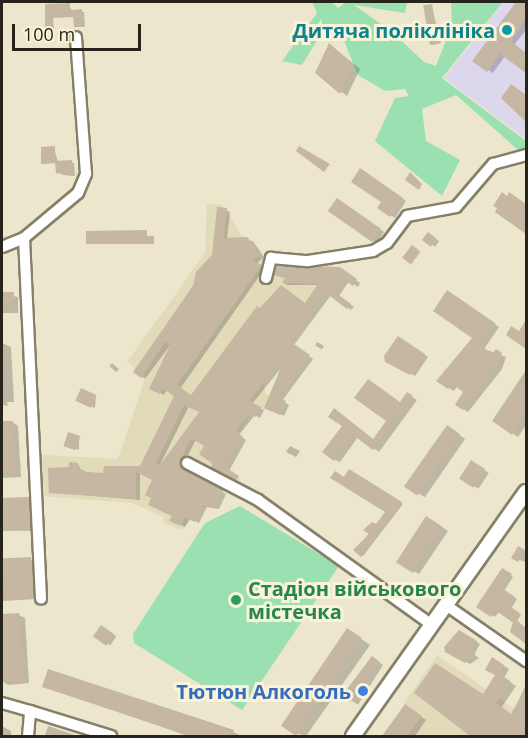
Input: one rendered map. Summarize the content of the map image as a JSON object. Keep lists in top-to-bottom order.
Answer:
{
  "places": ["Дитяча поліклініка", "Стадіон військового містечка", "Тютюн Алкоголь"],
  "scale_bar": "100 m"
}
